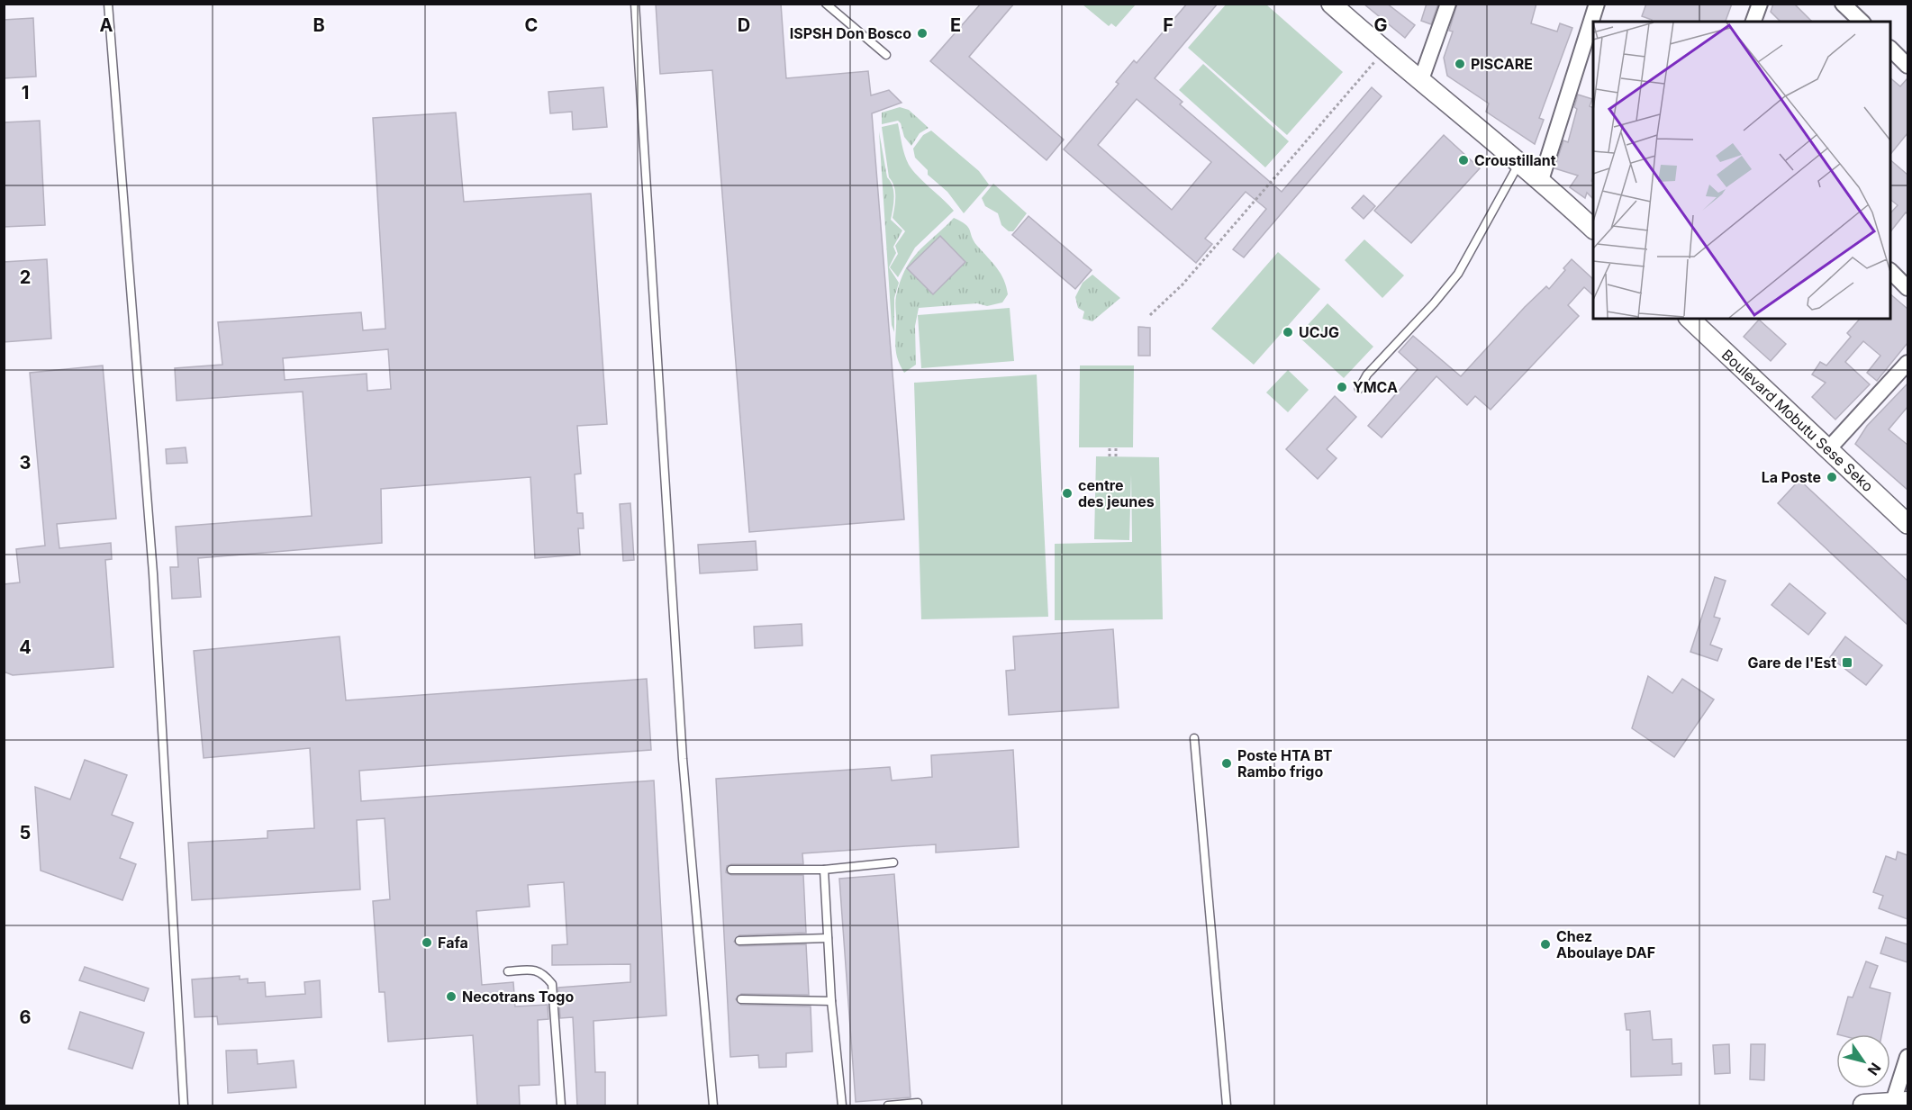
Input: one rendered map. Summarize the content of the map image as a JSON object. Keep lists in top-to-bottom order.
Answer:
{
  "streets": {
    "street": ["Boulevard Mobutu Sese Seko"]
  },
  "places": {
    "other": [
      "ISPSH Don Bosco",
      "PISCARE",
      "Croustillant",
      "UCJG",
      "YMCA",
      "La Poste",
      "centre des jeunes",
      "Poste HTA BT Rambo frigo",
      "Fafa",
      "Chez Aboulaye DAF",
      "Necotrans Togo"
    ],
    "transit": ["Gare de l'Est"]
  },
  "north": "bottom right",
  "grid": {
    "columns": [
      "A",
      "B",
      "C",
      "D",
      "E",
      "F",
      "G"
    ],
    "rows": [
      "1",
      "2",
      "3",
      "4",
      "5",
      "6"
    ]
  }
}
